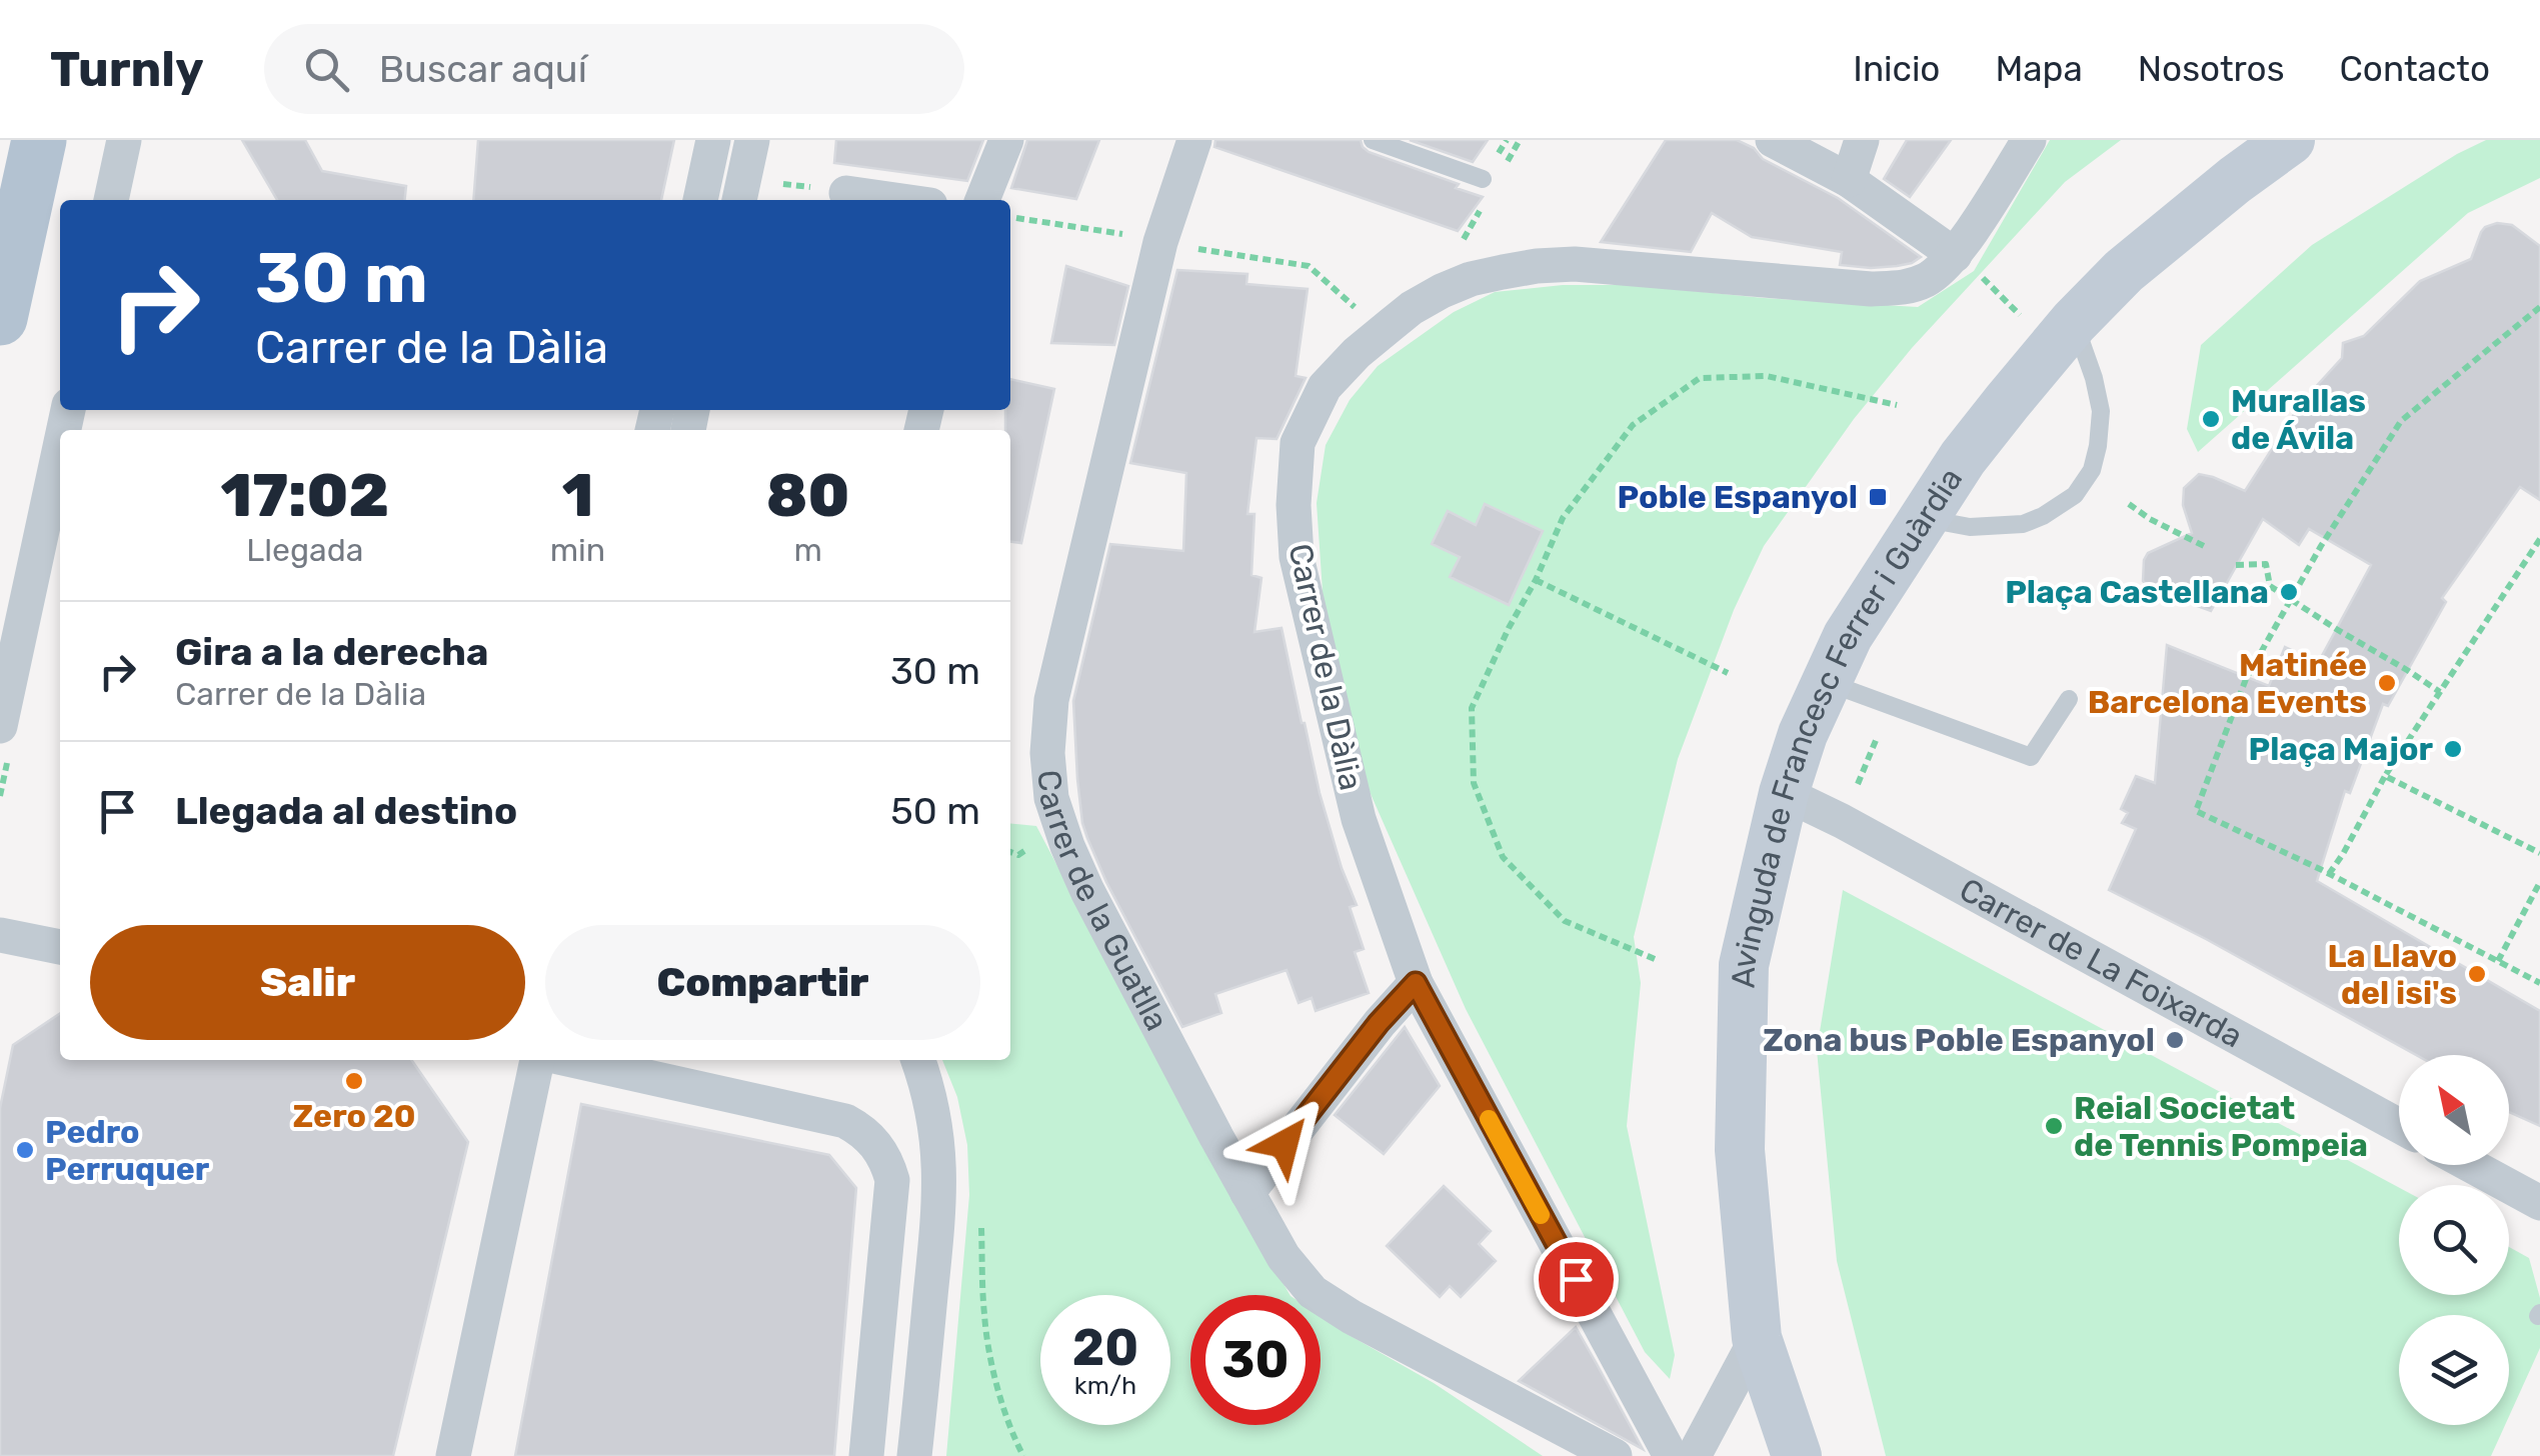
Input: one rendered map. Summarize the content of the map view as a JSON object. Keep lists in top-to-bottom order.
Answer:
{
  "streets": {
    "street": [
      "Carrer de la Dàlia",
      "Avinguda de Francesc Ferrer i Guàrdia",
      "Carrer de la Guatlla",
      "Carrer de La Foixarda"
    ]
  },
  "crossings": [
    ["Avinguda de Francesc Ferrer i Guàrdia", "Carrer de La Foixarda"]
  ],
  "places": {
    "other": [
      "Murallas de Ávila",
      "Plaça Castellana",
      "Matinée Barcelona Events",
      "Plaça Major",
      "La Llavo del isi's",
      "Zona bus Poble Espanyol",
      "Zero 20",
      "Reial Societat de Tennis Pompeia",
      "Pedro Perruquer"
    ],
    "transit": ["Poble Espanyol"]
  },
  "north": "top left",
  "page": {
    "header": "Turnly",
    "search": "Buscar aquí",
    "nav": [
      "Inicio",
      "Mapa",
      "Nosotros",
      "Contacto"
    ],
    "turn": ["30 m", "Carrer de la Dàlia"],
    "eta": [
      "17:02",
      "Llegada",
      "1",
      "min",
      "80",
      "m"
    ],
    "list": [
      {
        "name": "Gira a la derecha",
        "note": "Carrer de la Dàlia",
        "value": "30 m"
      },
      {
        "name": "Llegada al destino",
        "value": "50 m"
      }
    ],
    "buttons": ["Salir", "Compartir"],
    "speed": "20 km/h",
    "limit": "30"
  }
}
